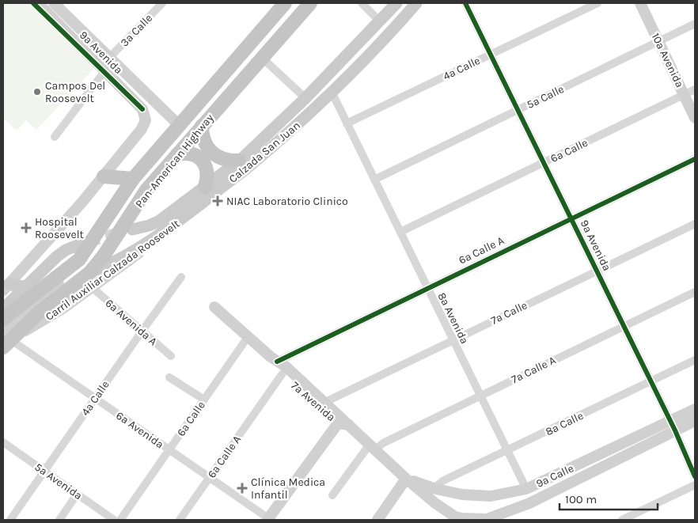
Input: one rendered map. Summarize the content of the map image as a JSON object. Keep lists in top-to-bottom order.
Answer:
{
  "streets": {
    "highway": ["Pan-American Highway"],
    "main road": [
      "9a Avenida",
      "10a Avenida",
      "Calzada San Juan",
      "Carril Auxiliar Calzada Roosevelt",
      "7a Avenida",
      "9a Calle"
    ],
    "street": [
      "3a Calle",
      "4a Calle",
      "5a Calle",
      "6a Calle",
      "6a Calle A",
      "7a Calle",
      "8a Avenida",
      "6a Avenida A",
      "7a Calle A",
      "8a Calle",
      "6a Avenida",
      "5a Avenida"
    ]
  },
  "crossings": [
    ["3a Calle", "9a Avenida"],
    ["9a Avenida", "4a Calle"],
    ["9a Avenida", "5a Calle"],
    ["9a Avenida", "6a Calle"],
    ["9a Avenida", "Pan-American Highway"],
    ["9a Avenida", "6a Calle A"],
    ["9a Avenida", "7a Calle"],
    ["9a Avenida", "7a Calle A"],
    ["9a Avenida", "8a Calle"],
    ["9a Avenida", "9a Calle"],
    ["10a Avenida", "5a Calle"],
    ["10a Avenida", "6a Calle"],
    ["4a Calle", "8a Avenida"],
    ["4a Calle", "6a Avenida A"],
    ["4a Calle", "6a Avenida"],
    ["4a Calle", "5a Avenida"],
    ["5a Calle", "8a Avenida"],
    ["6a Calle", "8a Avenida"],
    ["6a Calle", "7a Avenida"],
    ["6a Calle", "6a Avenida"],
    ["Calzada San Juan", "Pan-American Highway"],
    ["Calzada San Juan", "Carril Auxiliar Calzada Roosevelt"],
    ["Calzada San Juan", "8a Avenida"],
    ["Pan-American Highway", "Carril Auxiliar Calzada Roosevelt"],
    ["Pan-American Highway", "6a Avenida"],
    ["6a Calle A", "8a Avenida"],
    ["6a Calle A", "7a Avenida"],
    ["6a Calle A", "6a Avenida"],
    ["Carril Auxiliar Calzada Roosevelt", "6a Avenida A"],
    ["Carril Auxiliar Calzada Roosevelt", "6a Avenida"],
    ["7a Calle", "8a Avenida"],
    ["7a Calle", "7a Avenida"],
    ["8a Avenida", "7a Calle A"],
    ["8a Avenida", "8a Calle"],
    ["8a Avenida", "9a Calle"],
    ["7a Calle A", "7a Avenida"],
    ["7a Avenida", "9a Calle"],
    ["8a Calle", "9a Calle"]
  ],
  "places": {
    "other": ["Campos Del Roosevelt"],
    "health": ["NIAC Laboratorio Clinico", "Hospital Roosevelt", "Clínica Medica Infantil"]
  },
  "scale_bar": "100 m"
}
